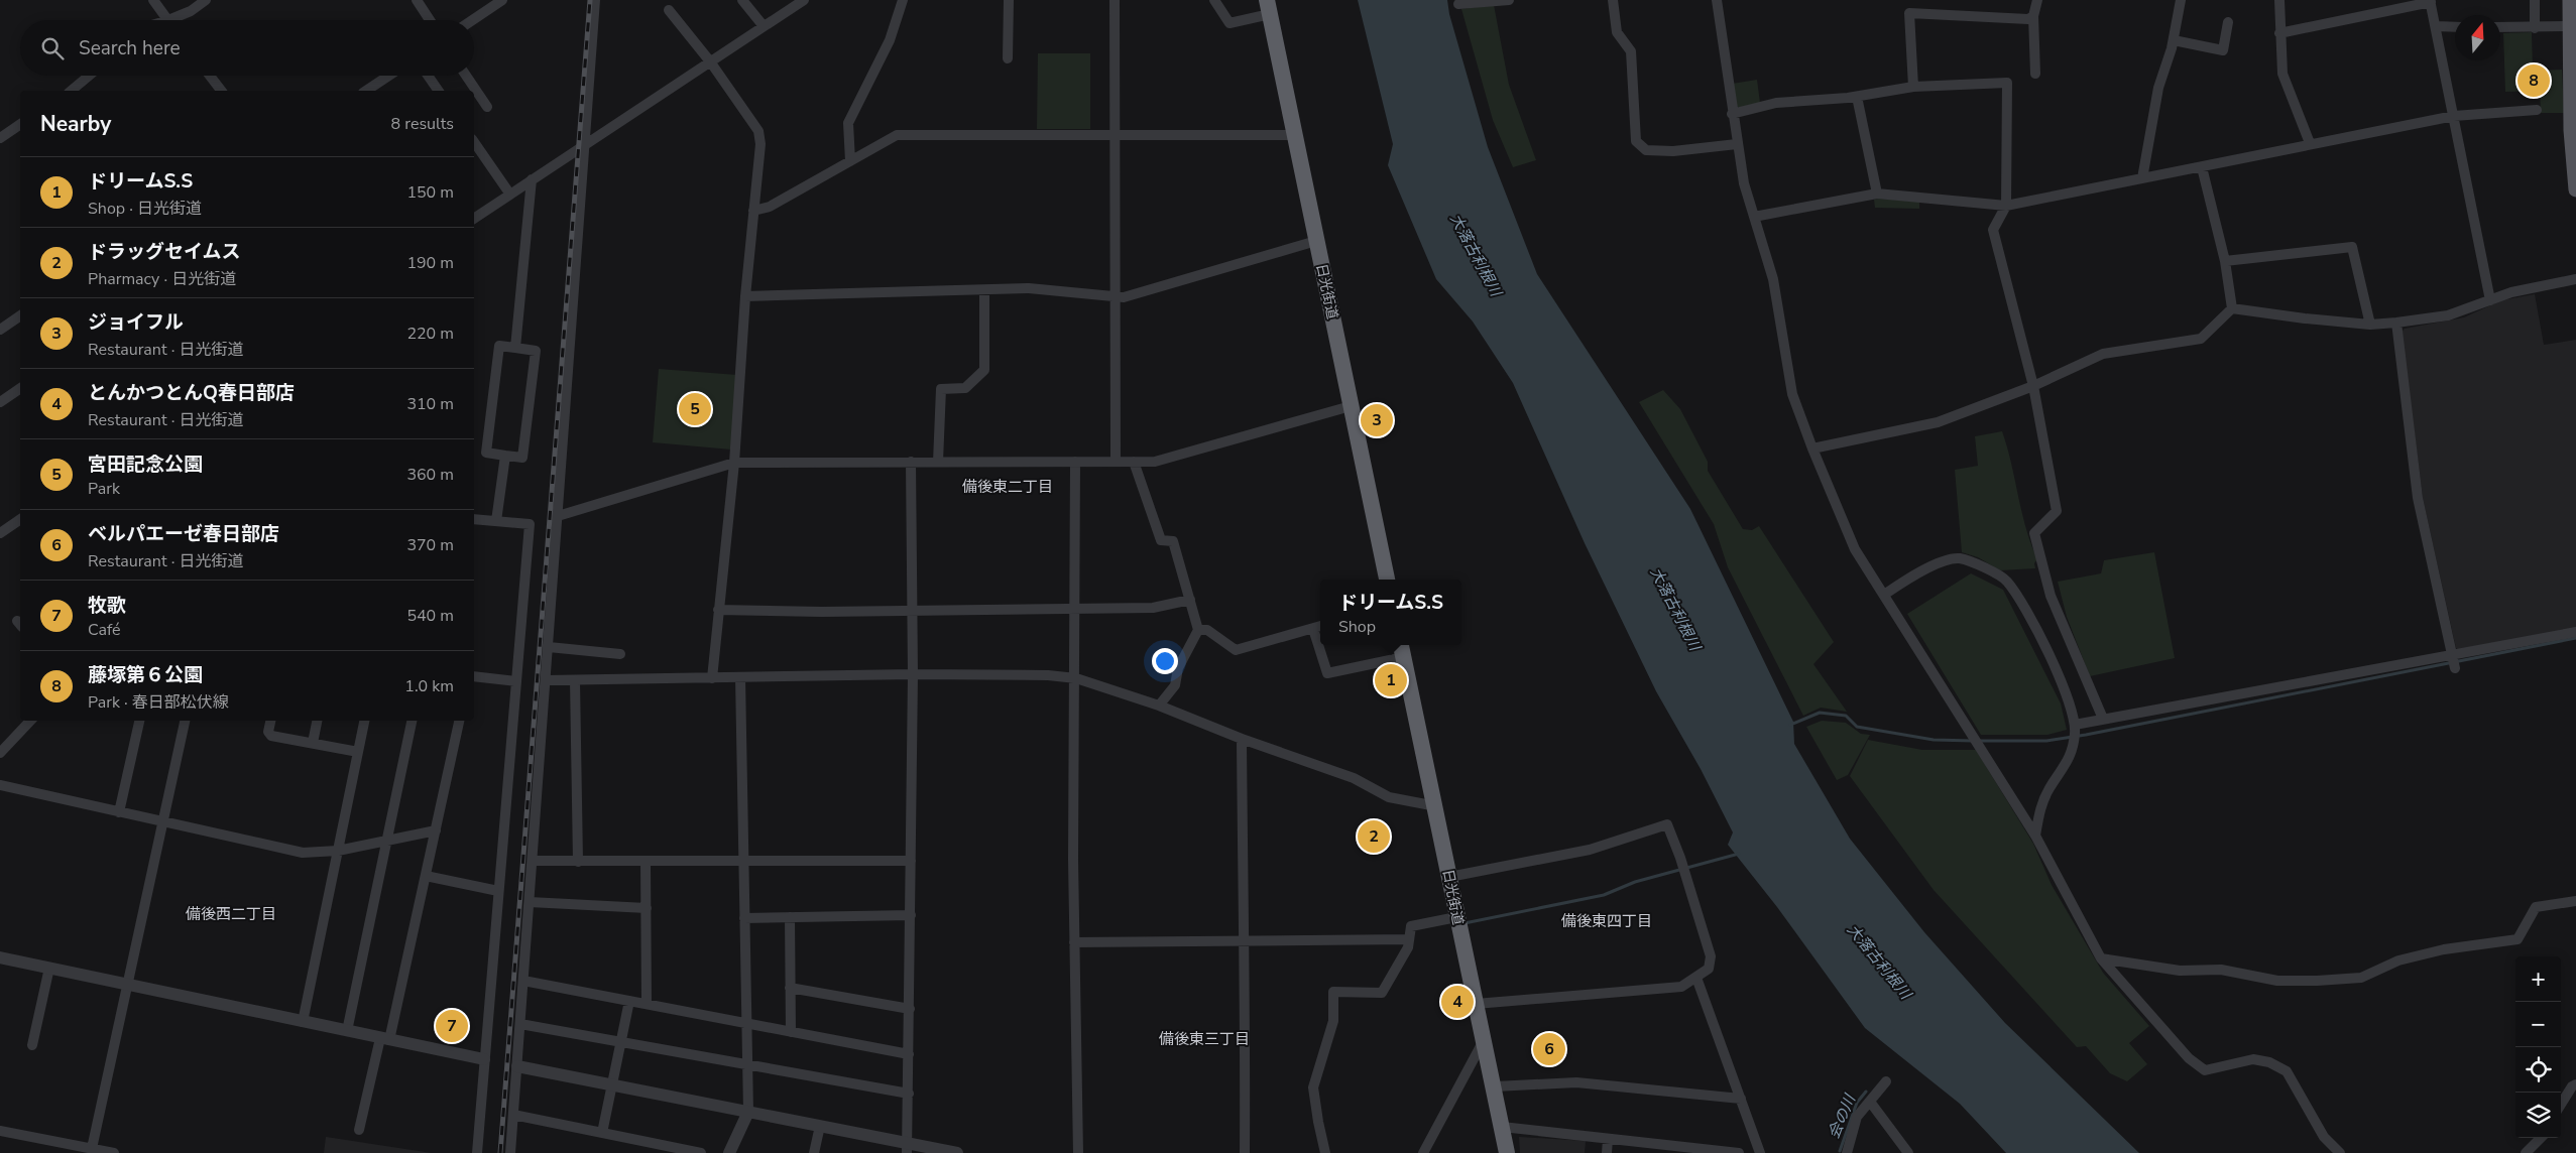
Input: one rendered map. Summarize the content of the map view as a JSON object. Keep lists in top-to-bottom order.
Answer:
{
  "streets": {
    "highway": ["日光街道"]
  },
  "districts": [
    "備後東二丁目",
    "備後西二丁目",
    "備後東四丁目",
    "備後東三丁目"
  ],
  "water": ["大落古利根川", "会の川"],
  "north": "top",
  "page": {
    "search": "Search here",
    "pins": [
      "8",
      "5",
      "3",
      "1",
      "2",
      "4",
      "7",
      "6"
    ],
    "heading": ["Nearby", "8 results"],
    "list": [
      {
        "mark": "1",
        "name": "ドリームS.S",
        "note": "Shop · 日光街道",
        "value": "150 m"
      },
      {
        "mark": "2",
        "name": "ドラッグセイムス",
        "note": "Pharmacy · 日光街道",
        "value": "190 m"
      },
      {
        "mark": "3",
        "name": "ジョイフル",
        "note": "Restaurant · 日光街道",
        "value": "220 m"
      },
      {
        "mark": "4",
        "name": "とんかつとんQ春日部店",
        "note": "Restaurant · 日光街道",
        "value": "310 m"
      },
      {
        "mark": "5",
        "name": "宮田記念公園",
        "note": "Park",
        "value": "360 m"
      },
      {
        "mark": "6",
        "name": "ベルパエーゼ春日部店",
        "note": "Restaurant · 日光街道",
        "value": "370 m"
      },
      {
        "mark": "7",
        "name": "牧歌",
        "note": "Café",
        "value": "540 m"
      },
      {
        "mark": "8",
        "name": "藤塚第６公園",
        "note": "Park · 春日部松伏線",
        "value": "1.0 km"
      }
    ],
    "popup": ["ドリームS.S", "Shop"],
    "map_buttons": ["+", "−"]
  }
}
